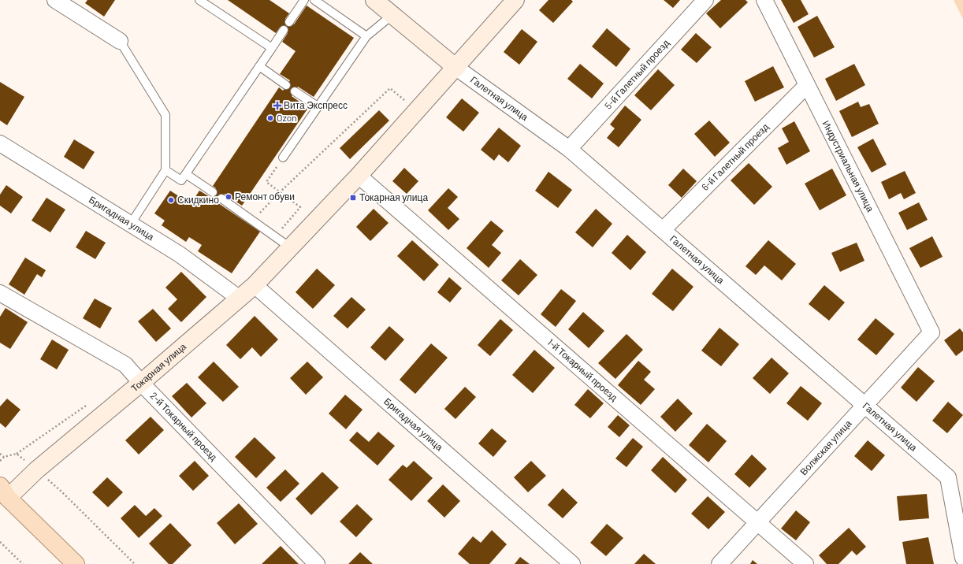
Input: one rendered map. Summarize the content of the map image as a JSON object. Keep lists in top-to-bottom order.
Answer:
{
  "streets": {
    "street": [
      "5-й Галетный проезд",
      "Галетная улица",
      "6-й Галетный проезд",
      "Индустриальная улица",
      "Бригадная улица",
      "Токарная улица",
      "1-й Токарный проезд",
      "2-й Токарный проезд",
      "Волжская улица"
    ]
  },
  "crossings": [
    ["5-й Галетный проезд", "Галетная улица"],
    ["Галетная улица", "6-й Галетный проезд"],
    ["Галетная улица", "Токарная улица"],
    ["Галетная улица", "Волжская улица"],
    ["6-й Галетный проезд", "Индустриальная улица"],
    ["Индустриальная улица", "Волжская улица"],
    ["Бригадная улица", "Токарная улица"],
    ["Токарная улица", "1-й Токарный проезд"],
    ["Токарная улица", "2-й Токарный проезд"],
    ["1-й Токарный проезд", "Волжская улица"]
  ],
  "places": {
    "health": ["Вита Экспресс"],
    "other": ["Ozon", "Ремонт обуви", "Скидкино"],
    "transit": ["Токарная улица"]
  }
}
